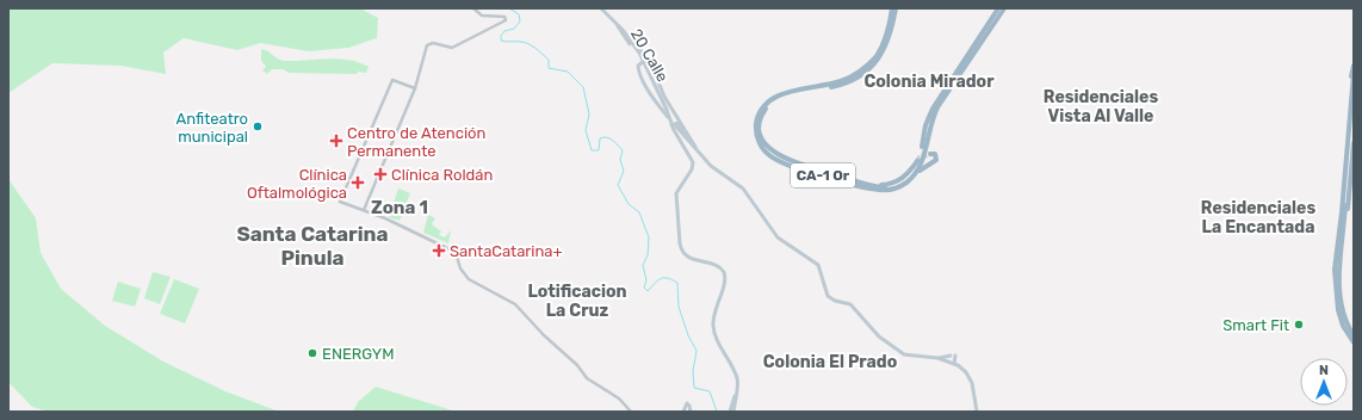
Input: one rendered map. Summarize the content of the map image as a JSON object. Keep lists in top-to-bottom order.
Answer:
{
  "streets": {
    "highway": ["CA-1 Or"],
    "main road": ["20 Calle"]
  },
  "districts": [
    "Colonia Mirador",
    "Residenciales Vista Al Valle",
    "Zona 1",
    "Residenciales La Encantada",
    "Santa Catarina Pinula",
    "Lotificacion La Cruz",
    "Colonia El Prado"
  ],
  "places": {
    "other": ["Anfiteatro municipal", "Smart Fit", "ENERGYM"],
    "health": [
      "Centro de Atención Permanente",
      "Clínica Roldán",
      "Clínica Oftalmológica",
      "SantaCatarina+"
    ]
  },
  "north": "top"
}
